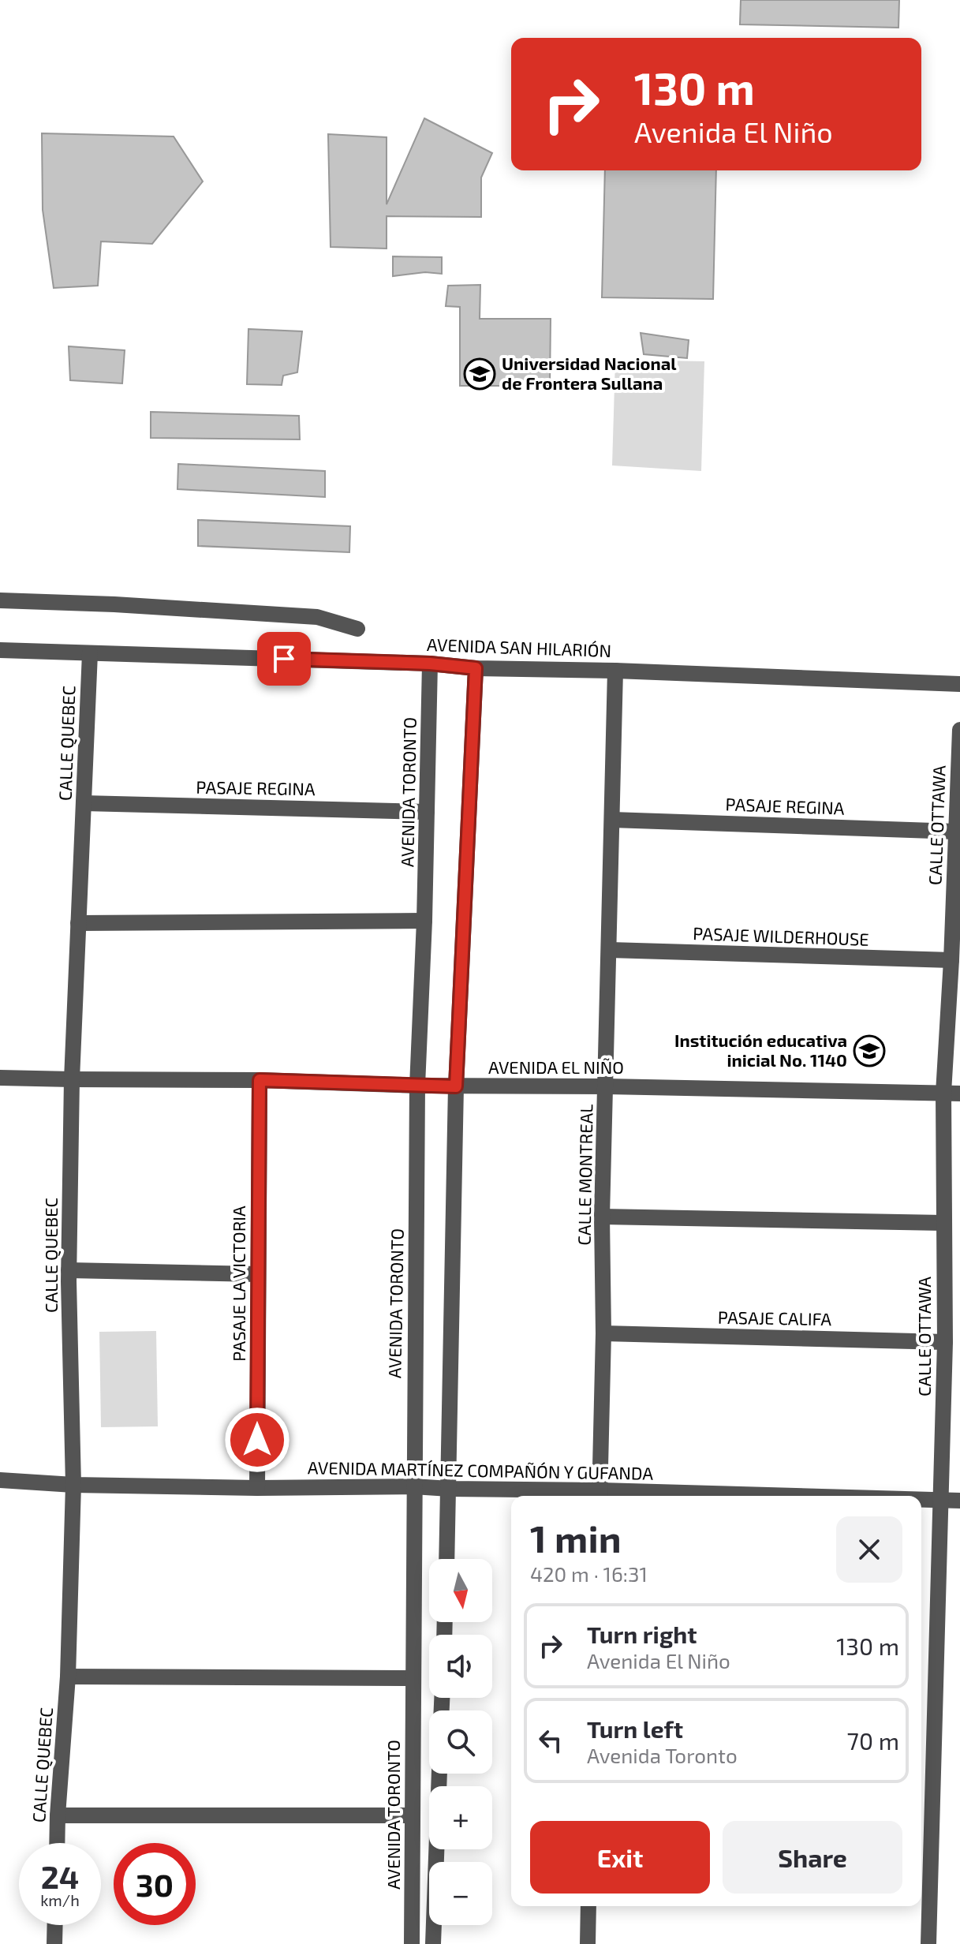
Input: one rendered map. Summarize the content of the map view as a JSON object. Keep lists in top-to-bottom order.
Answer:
{
  "streets": {
    "street": [
      "AVENIDA SAN HILARIÓN",
      "CALLE QUEBEC",
      "PASAJE REGINA",
      "AVENIDA TORONTO",
      "CALLE OTTAWA",
      "PASAJE WILDERHOUSE",
      "AVENIDA EL NIÑO",
      "CALLE MONTREAL",
      "PASAJE LA VICTORIA",
      "PASAJE CALIFA",
      "AVENIDA MARTÍNEZ COMPAÑÓN Y GUFANDA"
    ]
  },
  "crossings": [
    ["AVENIDA SAN HILARIÓN", "CALLE QUEBEC"],
    ["AVENIDA SAN HILARIÓN", "AVENIDA TORONTO"],
    ["AVENIDA SAN HILARIÓN", "CALLE MONTREAL"],
    ["CALLE QUEBEC", "PASAJE REGINA"],
    ["CALLE QUEBEC", "AVENIDA EL NIÑO"],
    ["CALLE QUEBEC", "AVENIDA MARTÍNEZ COMPAÑÓN Y GUFANDA"],
    ["PASAJE REGINA", "AVENIDA TORONTO"],
    ["PASAJE REGINA", "CALLE OTTAWA"],
    ["PASAJE REGINA", "CALLE MONTREAL"],
    ["AVENIDA TORONTO", "AVENIDA EL NIÑO"],
    ["AVENIDA TORONTO", "AVENIDA MARTÍNEZ COMPAÑÓN Y GUFANDA"],
    ["CALLE OTTAWA", "PASAJE WILDERHOUSE"],
    ["CALLE OTTAWA", "AVENIDA EL NIÑO"],
    ["CALLE OTTAWA", "PASAJE CALIFA"],
    ["CALLE OTTAWA", "AVENIDA MARTÍNEZ COMPAÑÓN Y GUFANDA"],
    ["PASAJE WILDERHOUSE", "CALLE MONTREAL"],
    ["AVENIDA EL NIÑO", "CALLE MONTREAL"],
    ["AVENIDA EL NIÑO", "PASAJE LA VICTORIA"],
    ["CALLE MONTREAL", "PASAJE CALIFA"],
    ["CALLE MONTREAL", "AVENIDA MARTÍNEZ COMPAÑÓN Y GUFANDA"],
    ["PASAJE LA VICTORIA", "AVENIDA MARTÍNEZ COMPAÑÓN Y GUFANDA"]
  ],
  "places": {
    "school or university": ["Universidad Nacional de Frontera Sullana", "Institución educativa inicial No. 1140"]
  },
  "north": "bottom",
  "page": {
    "turn": ["130 m", "Avenida El Niño"],
    "heading": ["1 min", "420 m · 16:31"],
    "map_buttons": ["+", "−"],
    "list": [
      {
        "name": "Turn right",
        "note": "Avenida El Niño",
        "value": "130 m"
      },
      {
        "name": "Turn left",
        "note": "Avenida Toronto",
        "value": "70 m"
      }
    ],
    "buttons": ["Exit", "Share"],
    "speed": "24 km/h",
    "limit": "30"
  }
}
